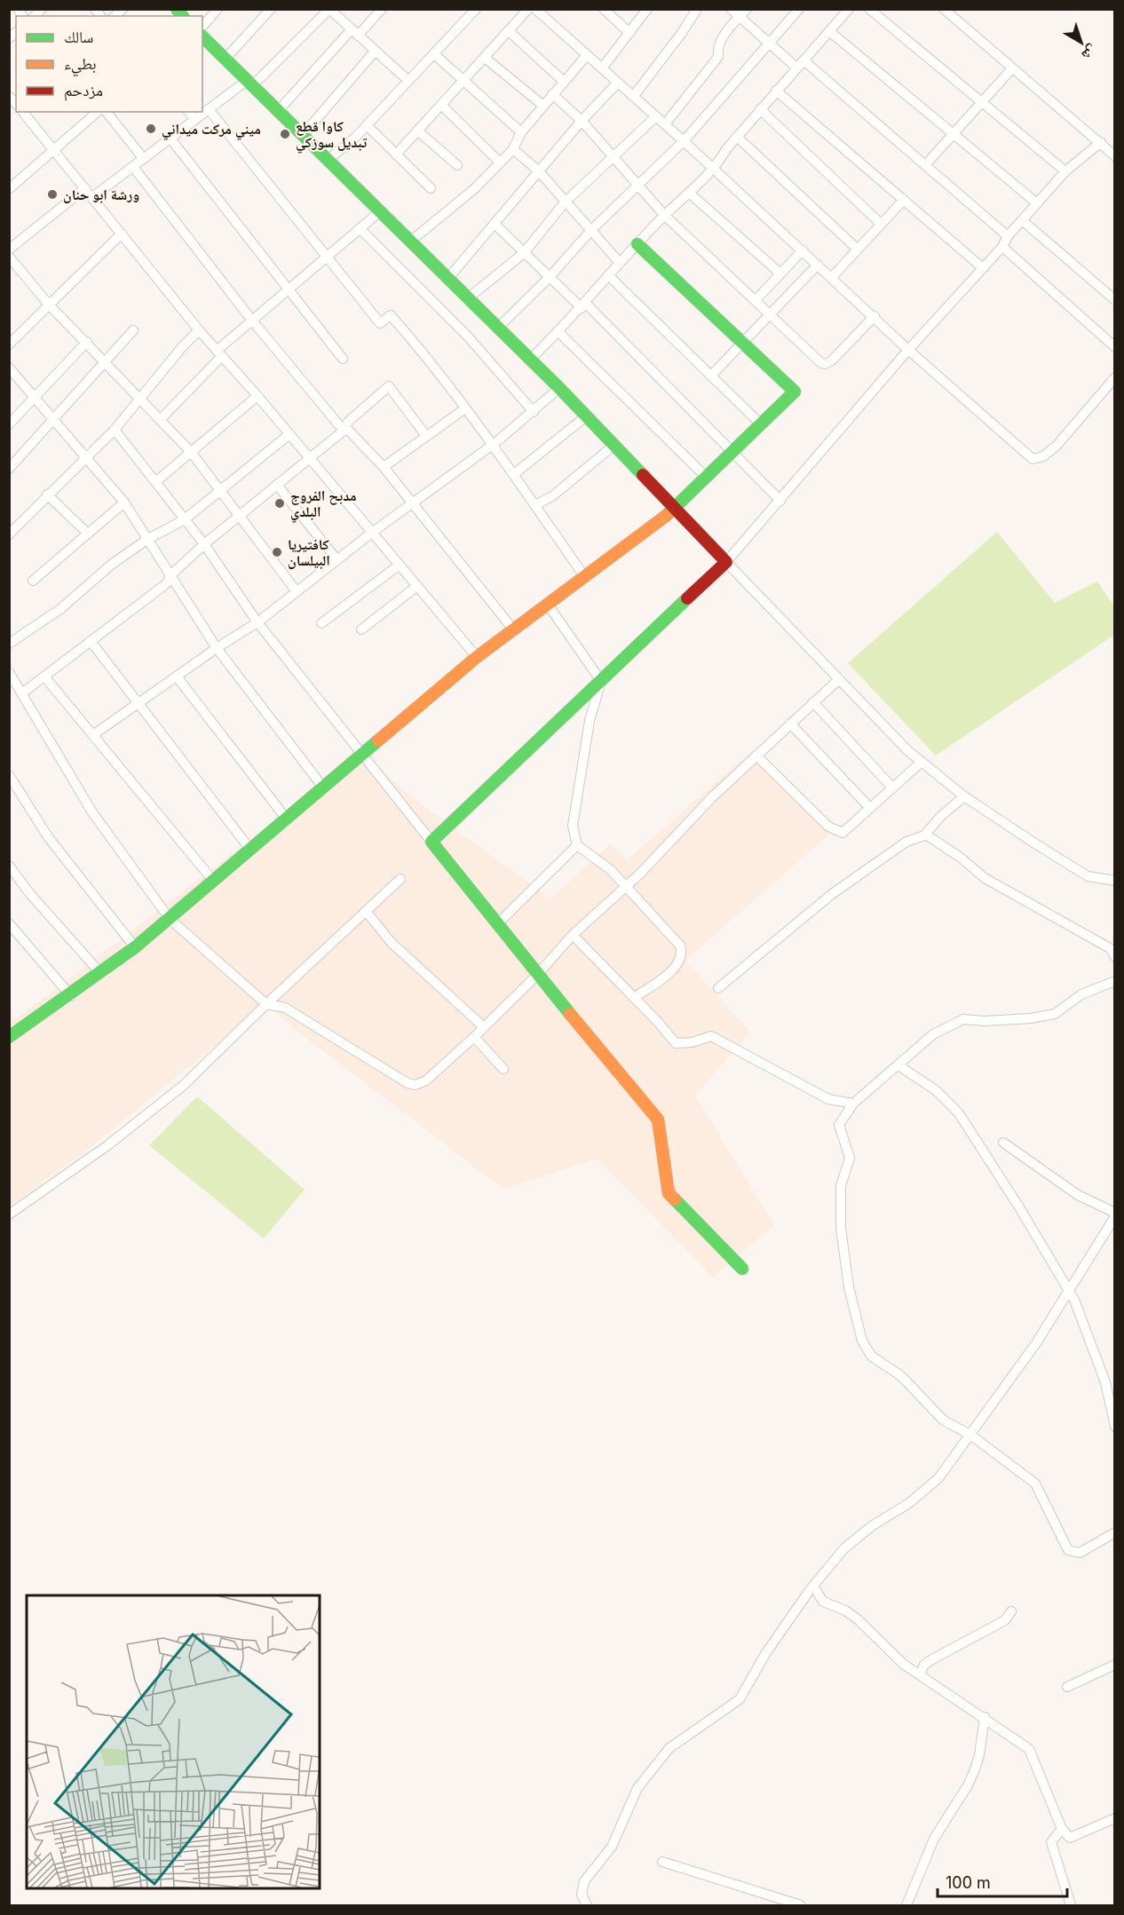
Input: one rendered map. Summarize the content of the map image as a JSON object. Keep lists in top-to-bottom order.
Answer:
{
  "places": [
    "ميني مركت ميداني",
    "كاوا قطع تبديل سوزكي",
    "ورشة ابو حنان",
    "مدبح الفروج البلدي",
    "كافتيريا البيلسان"
  ],
  "legend": ["سالك", "بطيء", "مزدحم"],
  "scale_bar": "100 m",
  "north": "bottom right"
}
